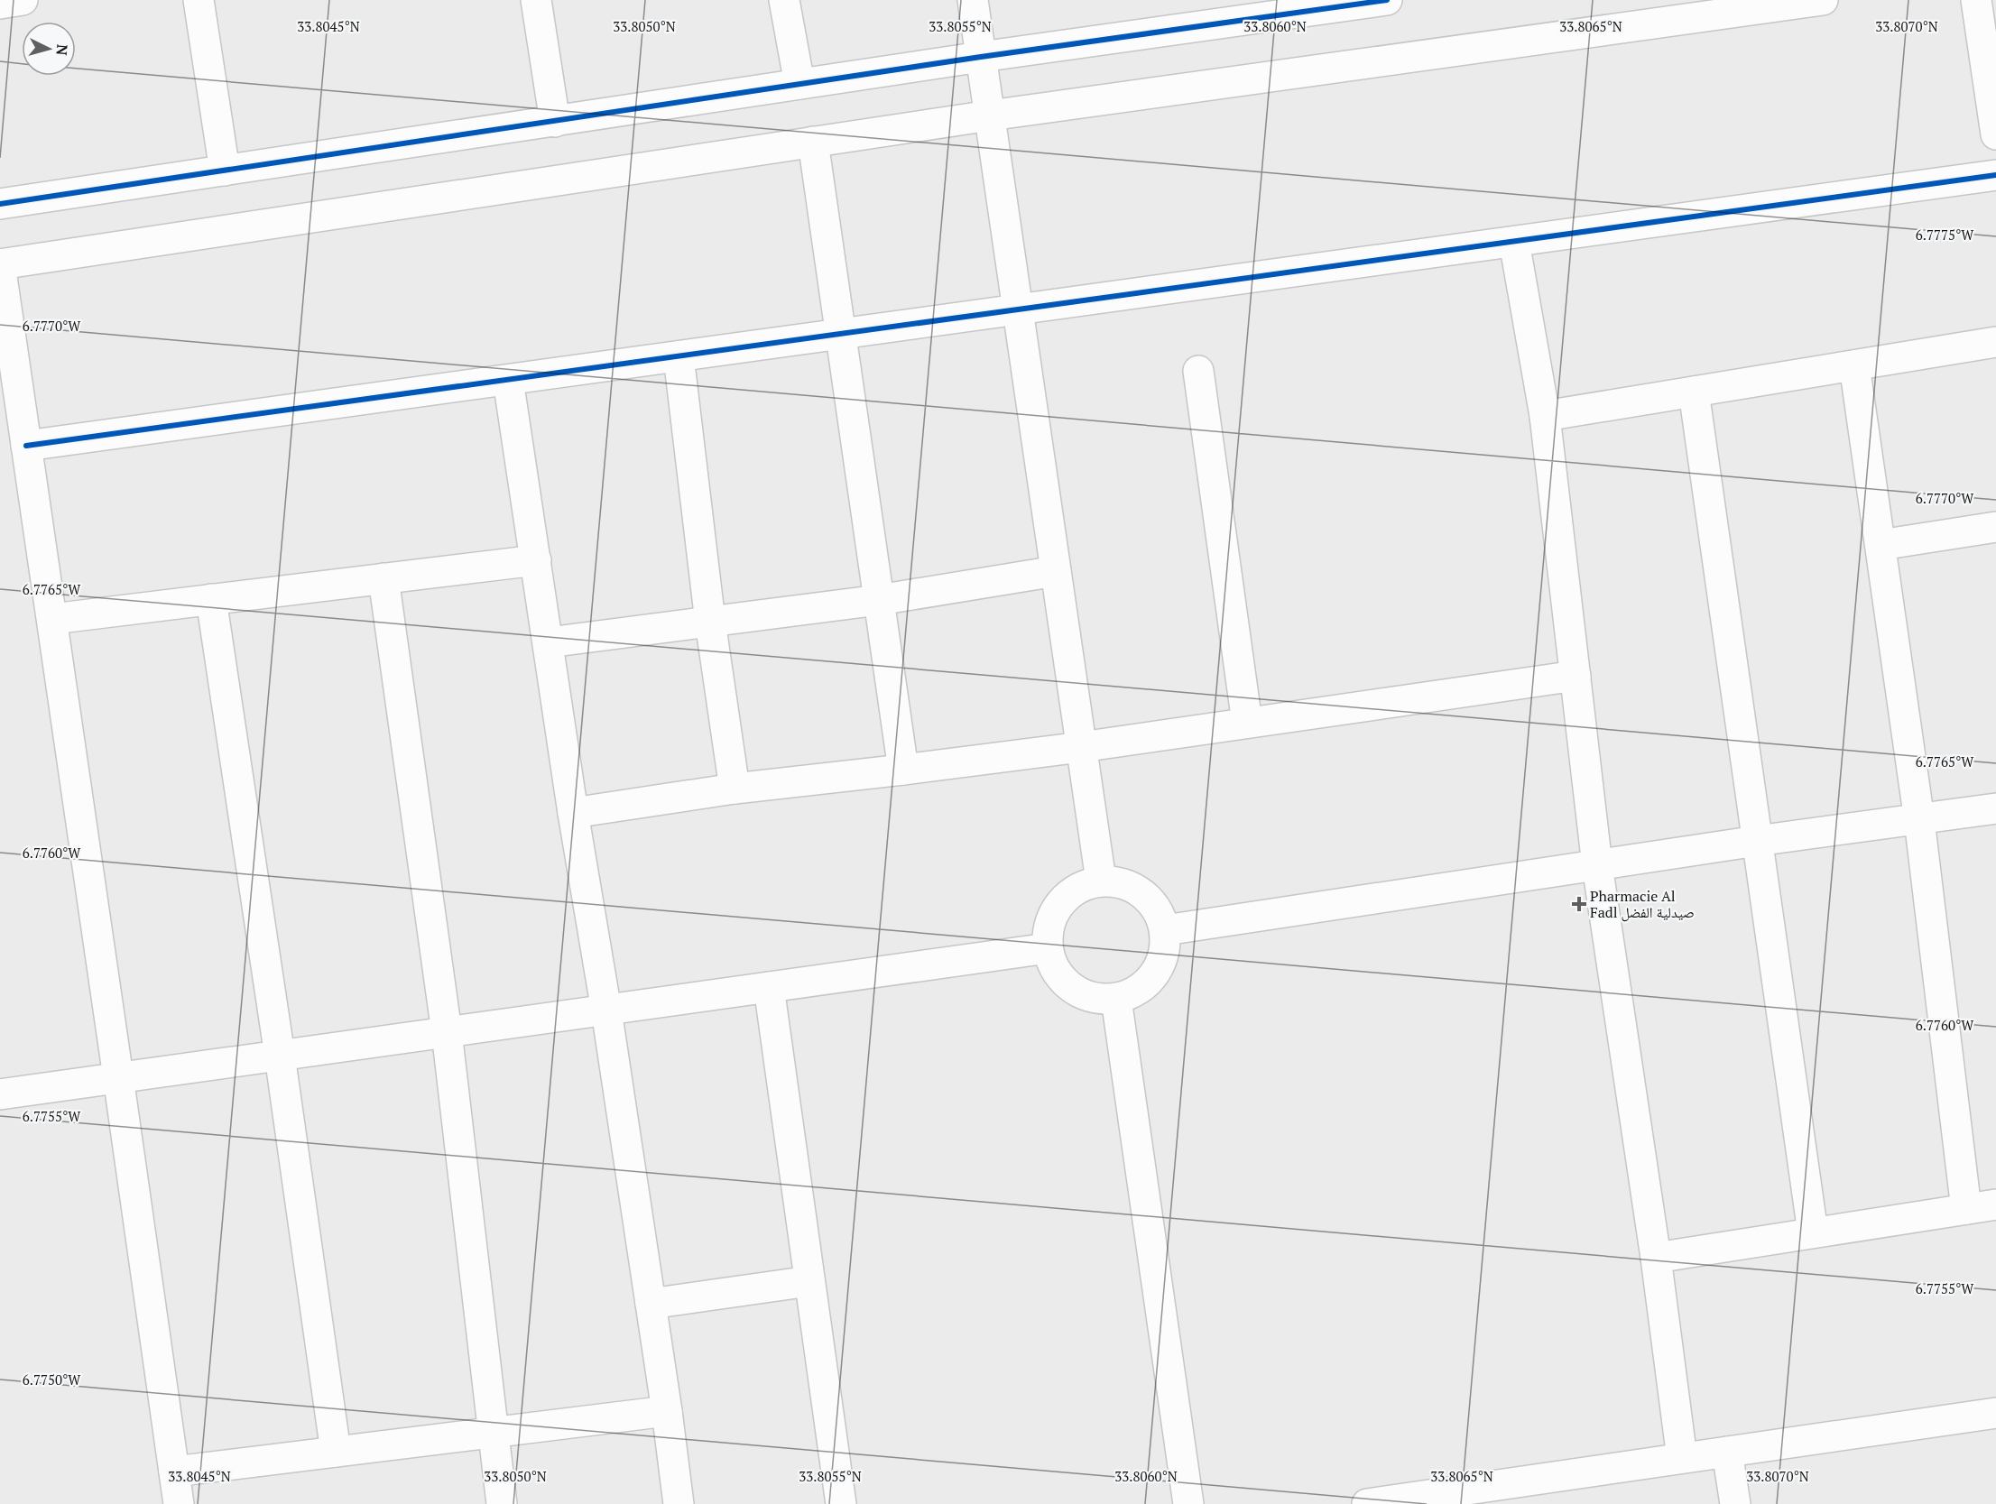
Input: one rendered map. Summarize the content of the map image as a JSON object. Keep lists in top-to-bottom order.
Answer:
{
  "places": {
    "health": ["Pharmacie Al Fadl صيدلية الفضل"]
  },
  "north": "right",
  "coordinates": [
    "33.8045°N",
    "33.8050°N",
    "33.8055°N",
    "33.8060°N",
    "33.8065°N",
    "33.8070°N",
    "6.7775°W",
    "6.7770°W",
    "6.7765°W",
    "6.7760°W",
    "6.7755°W",
    "6.7750°W"
  ]
}
